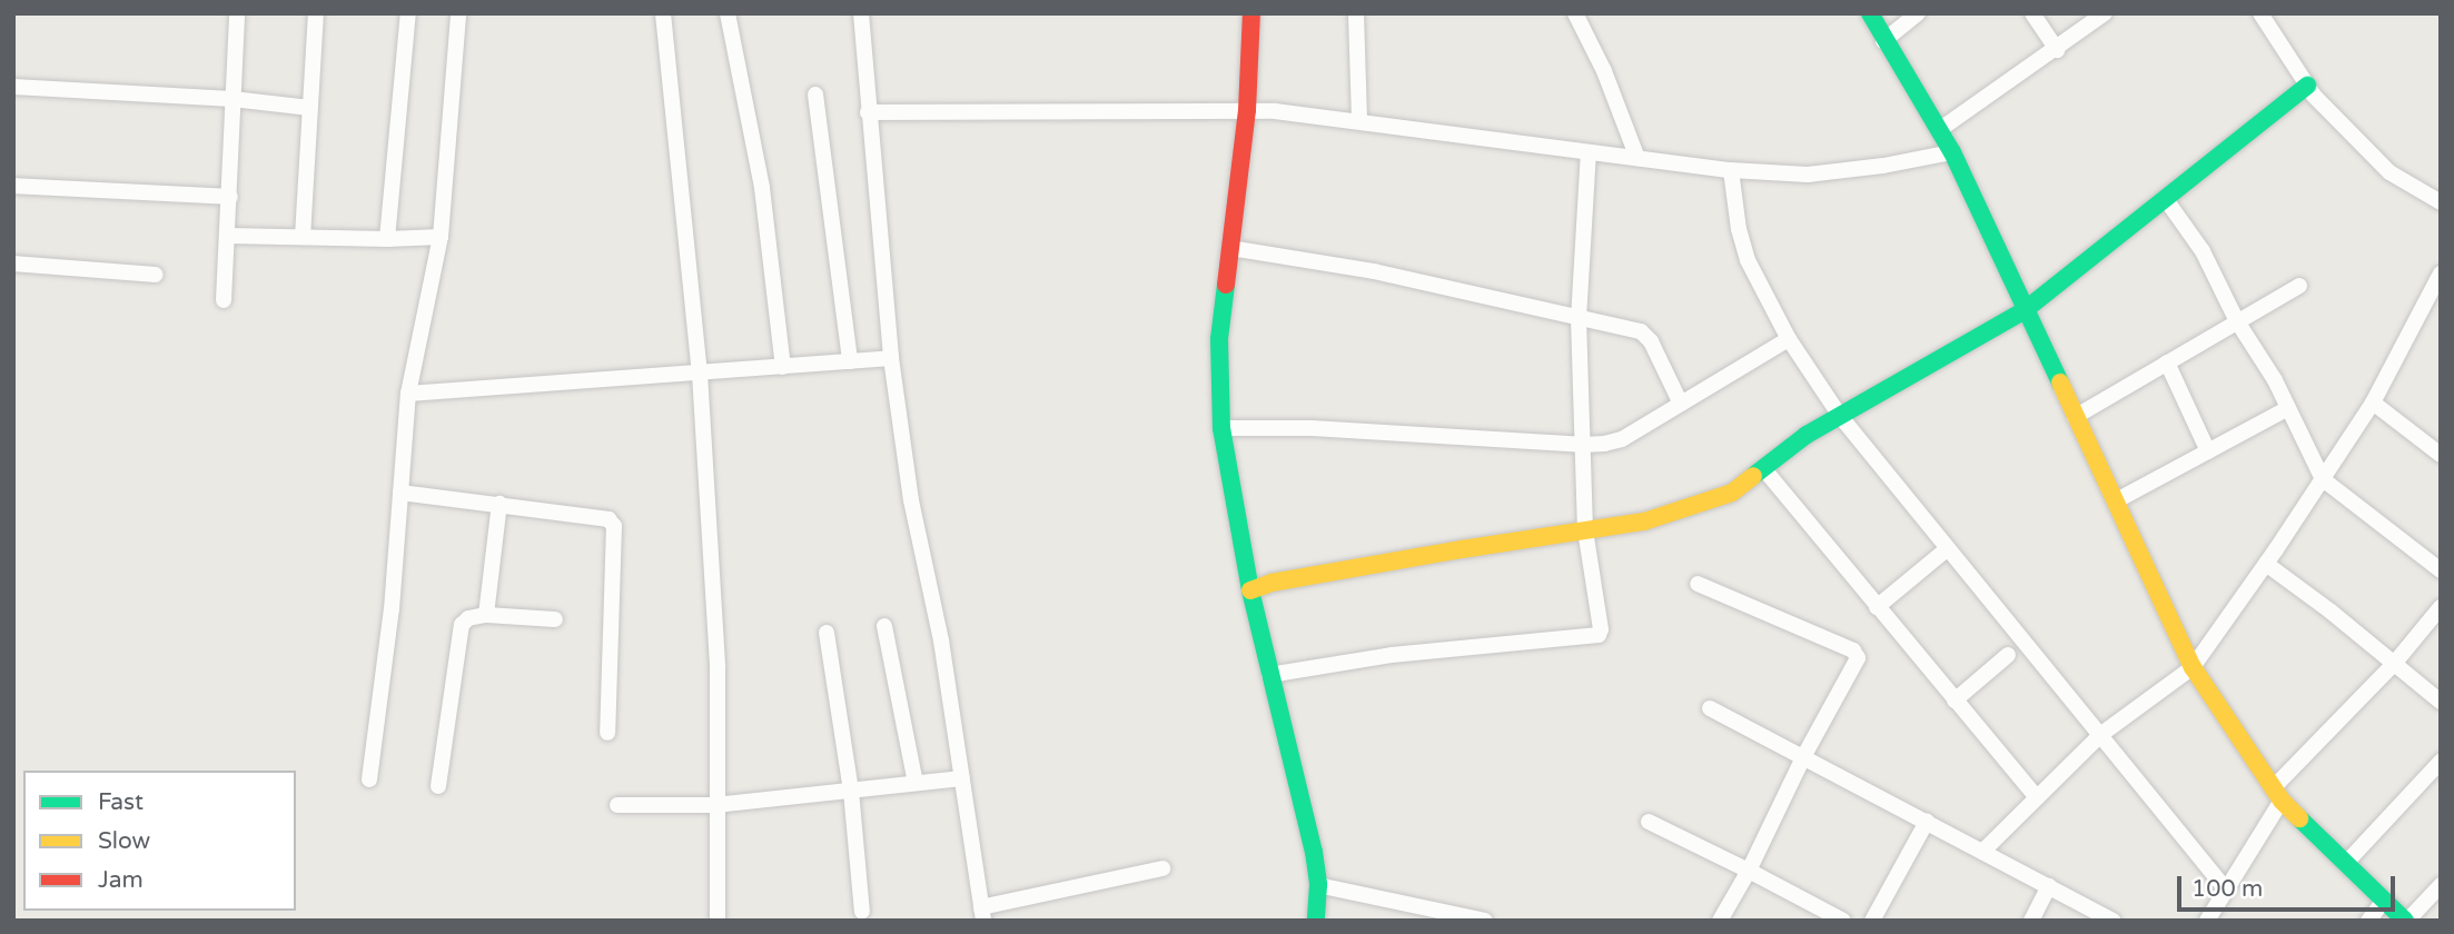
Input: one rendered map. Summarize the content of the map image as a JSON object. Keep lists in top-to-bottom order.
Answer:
{
  "legend": ["Fast", "Slow", "Jam"],
  "scale_bar": "100 m"
}
